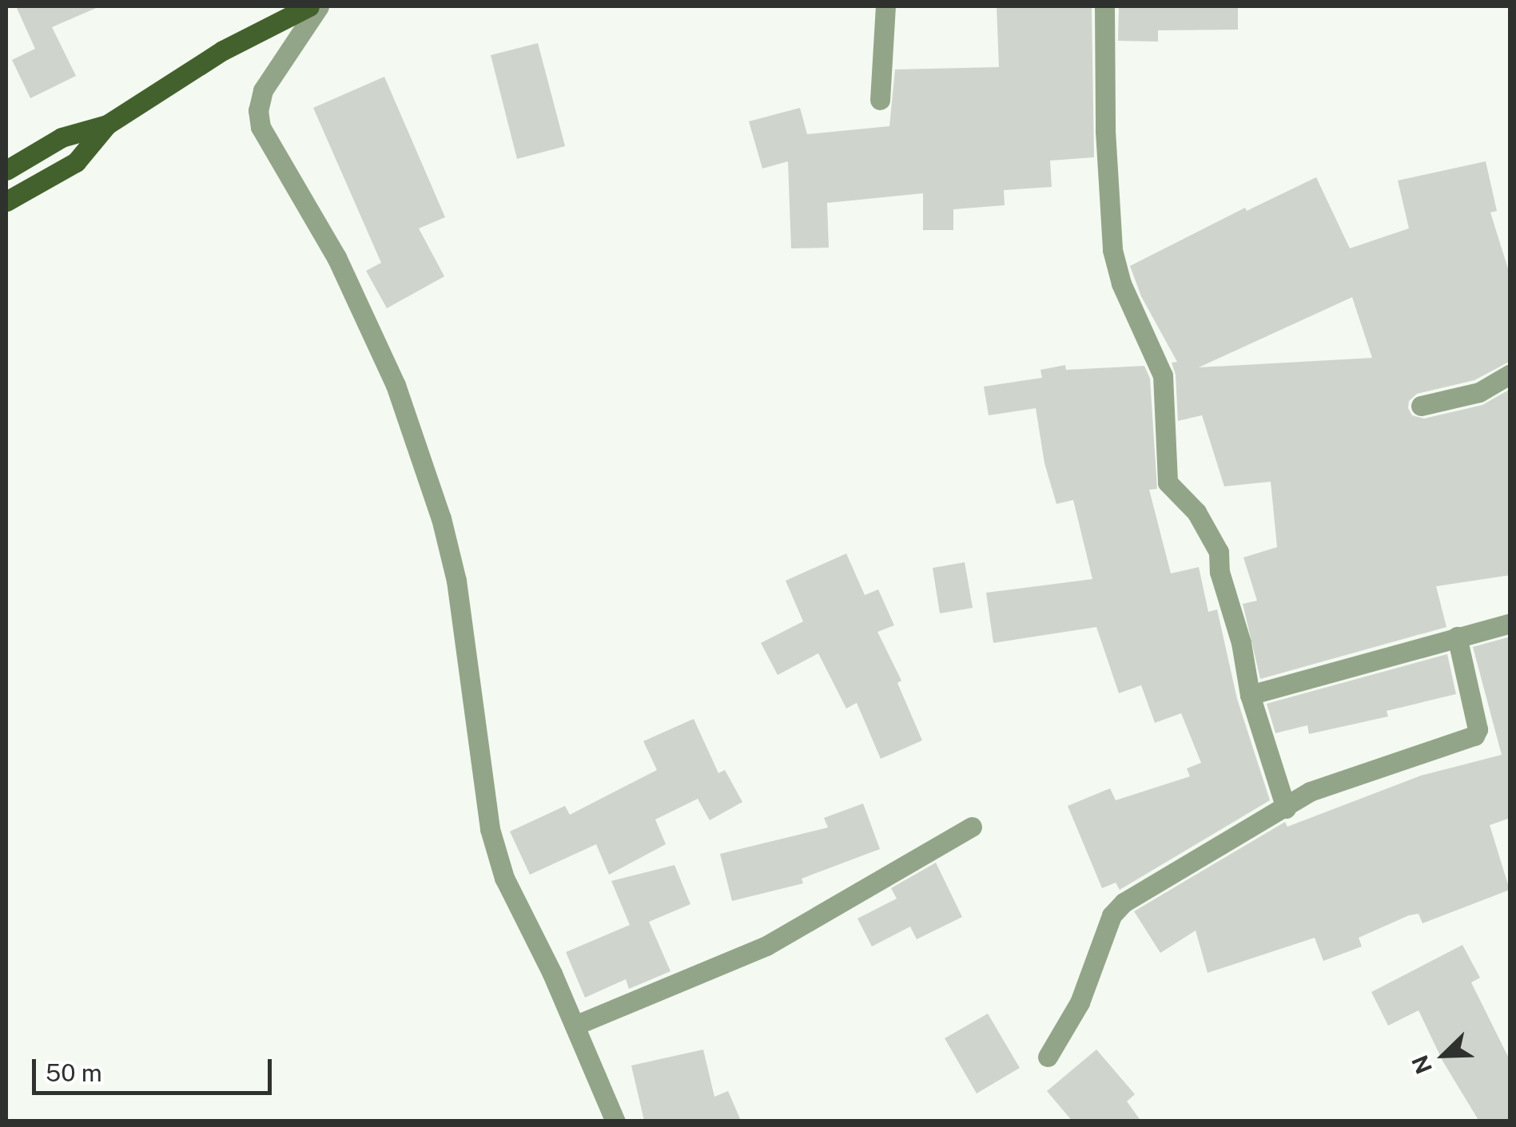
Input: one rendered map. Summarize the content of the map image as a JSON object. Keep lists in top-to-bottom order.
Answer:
{
  "scale_bar": "50 m",
  "north": "bottom left"
}
